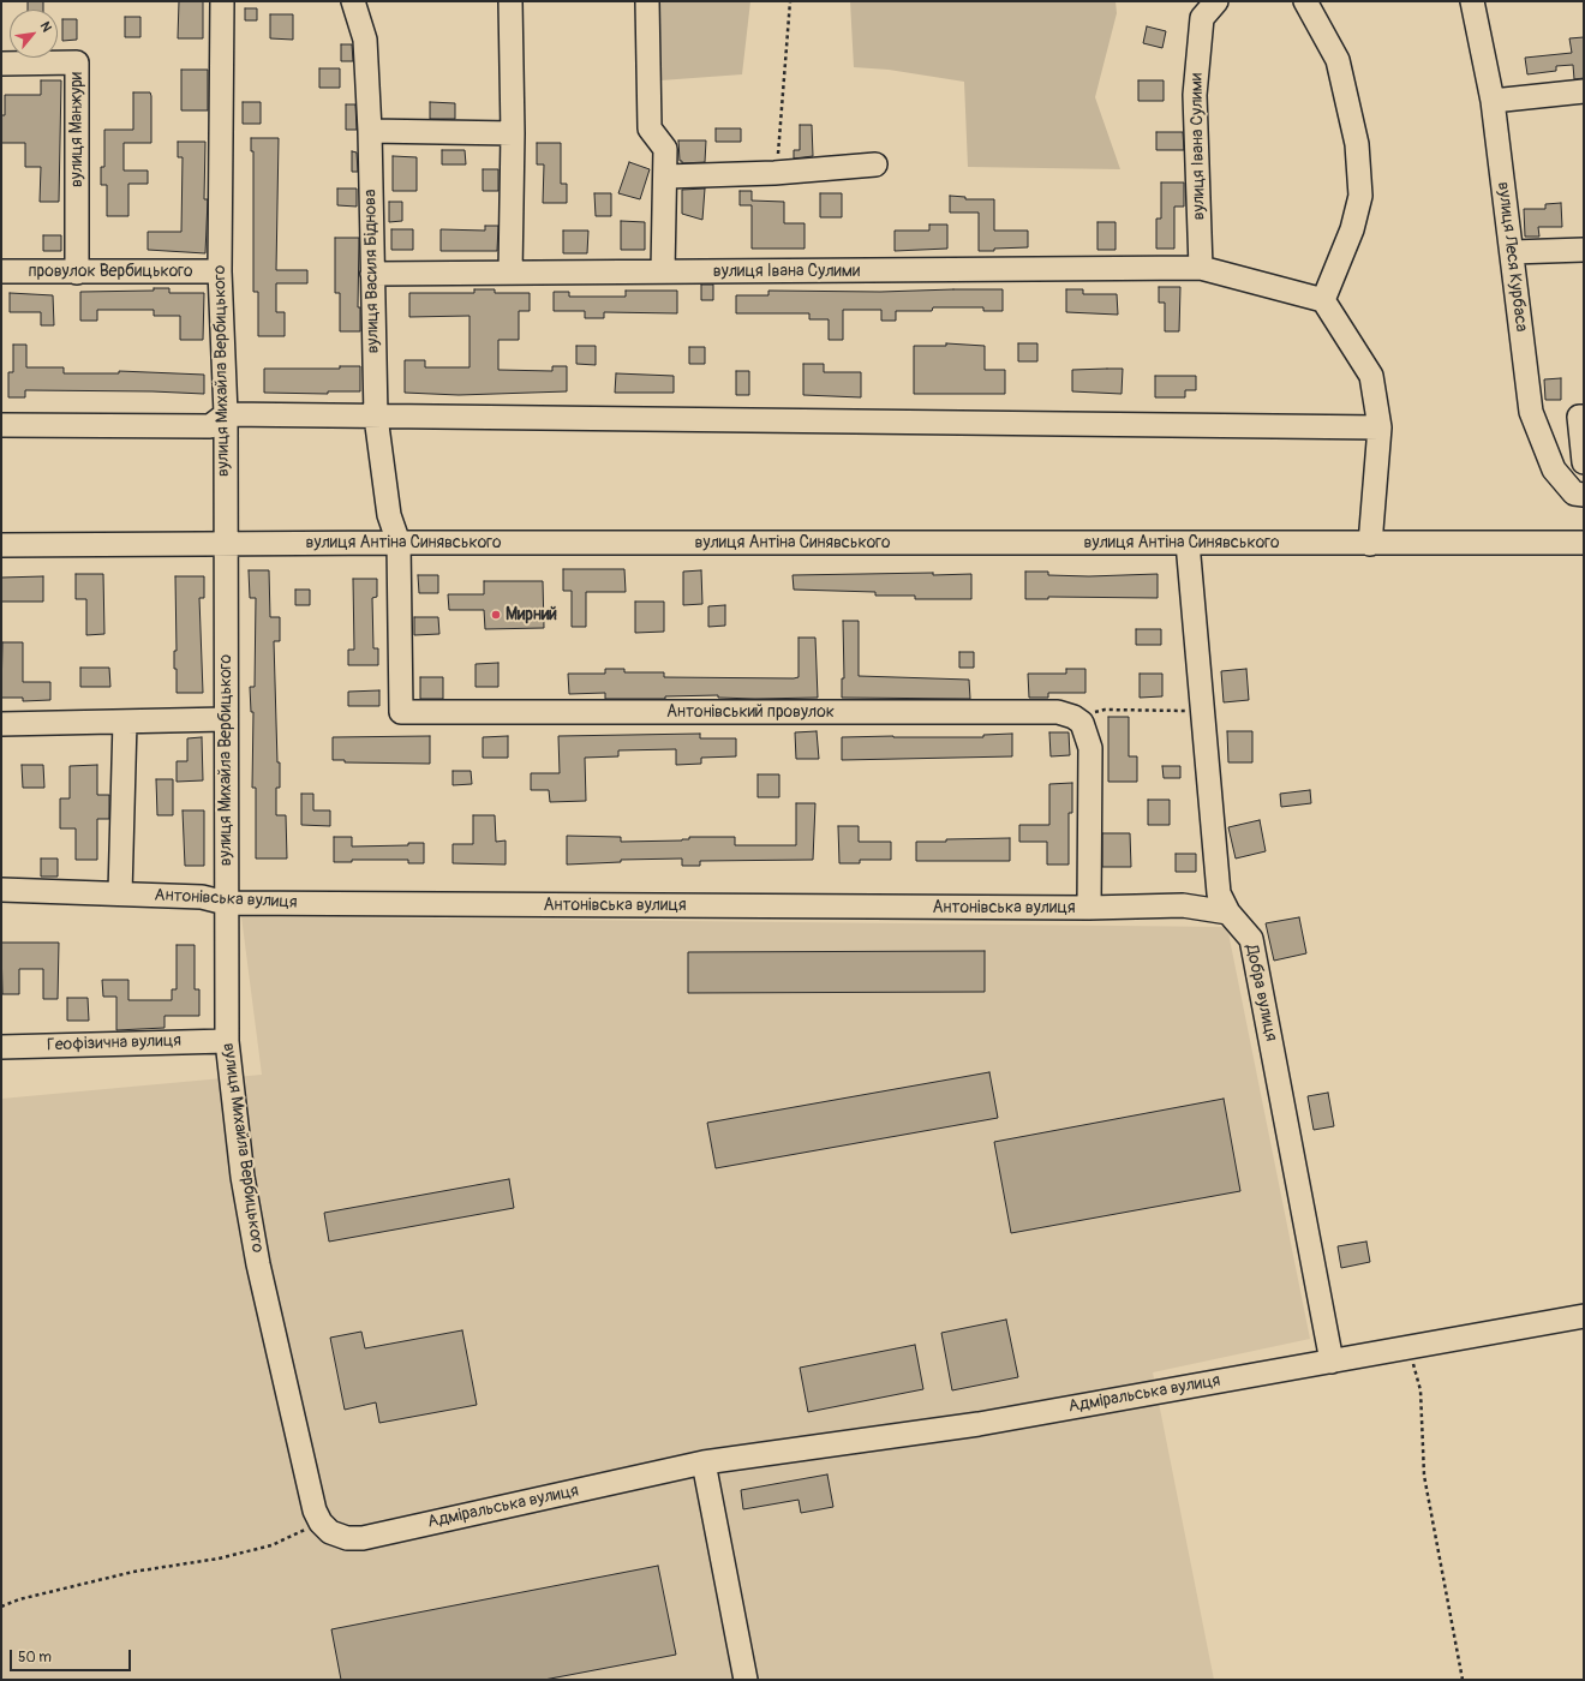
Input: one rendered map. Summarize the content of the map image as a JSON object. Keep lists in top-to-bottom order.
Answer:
{
  "streets": {
    "street": [
      "вулиця Манжури",
      "вулиця Івана Сулими",
      "вулиця Леся Курбаса",
      "провулок Вербицького",
      "вулиця Василя Біднова",
      "вулиця Михайла Вербицького",
      "вулиця Антіна Синявського",
      "Антонівський провулок",
      "Антонівська вулиця",
      "Добра вулиця",
      "Геофізична вулиця",
      "Адміральська вулиця"
    ]
  },
  "crossings": [
    ["вулиця Манжури", "провулок Вербицького"],
    ["вулиця Івана Сулими", "вулиця Василя Біднова"],
    ["провулок Вербицького", "вулиця Михайла Вербицького"],
    ["вулиця Василя Біднова", "вулиця Антіна Синявського"],
    ["вулиця Василя Біднова", "Антонівський провулок"],
    ["вулиця Михайла Вербицького", "вулиця Антіна Синявського"],
    ["вулиця Михайла Вербицького", "Антонівська вулиця"],
    ["вулиця Михайла Вербицького", "Геофізична вулиця"],
    ["вулиця Михайла Вербицького", "Адміральська вулиця"],
    ["вулиця Антіна Синявського", "Антонівський провулок"],
    ["вулиця Антіна Синявського", "Добра вулиця"],
    ["Антонівська вулиця", "Добра вулиця"],
    ["Добра вулиця", "Адміральська вулиця"]
  ],
  "places": ["Мирний"],
  "scale_bar": "50 m",
  "north": "top right"
}
